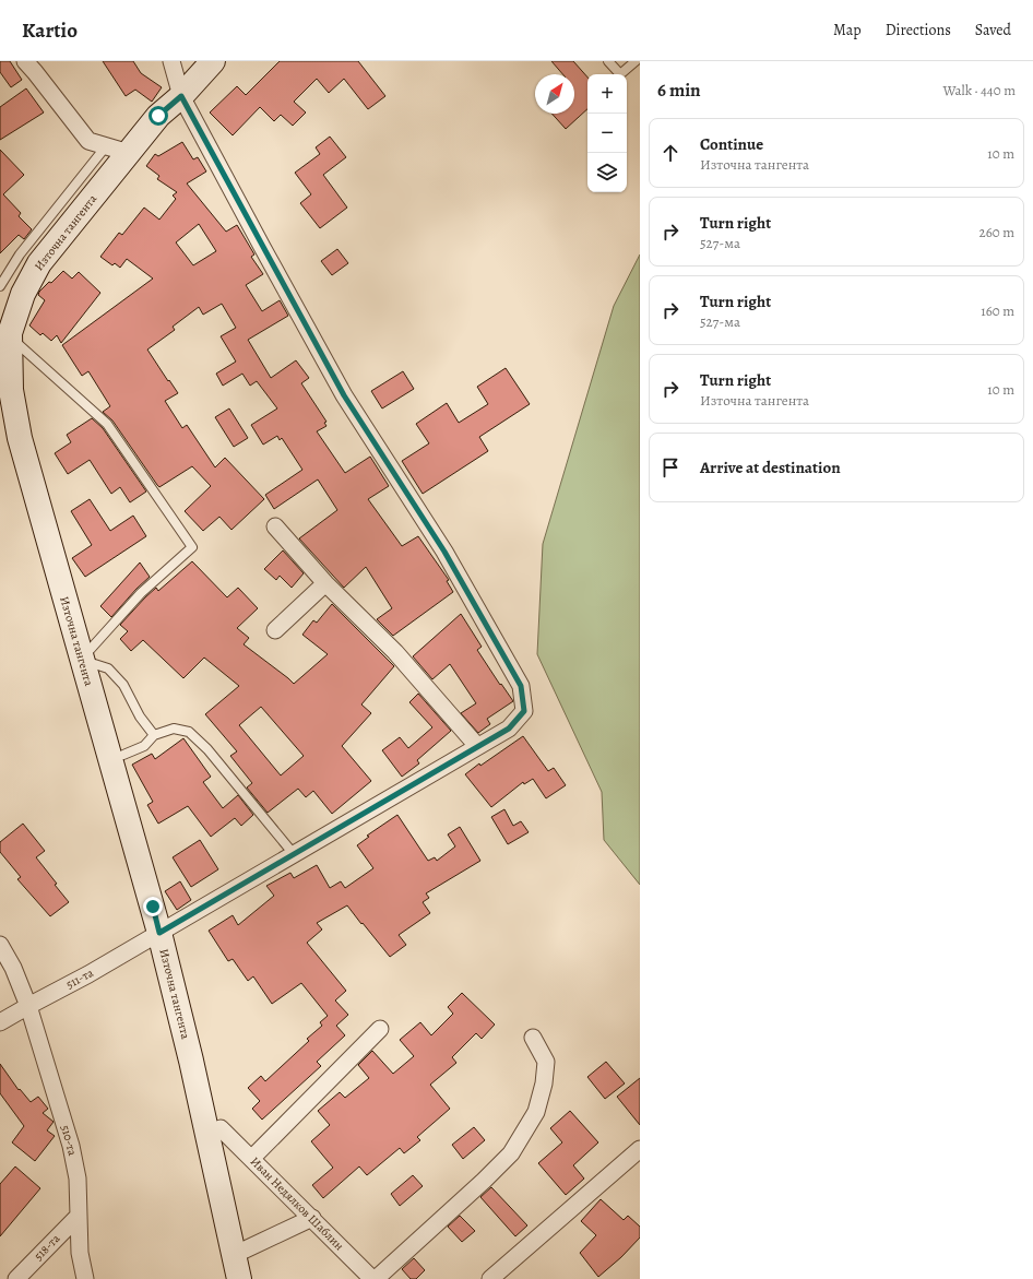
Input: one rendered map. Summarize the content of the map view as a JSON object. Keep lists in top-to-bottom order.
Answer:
{
  "streets": {
    "street": [
      "Източна тангента",
      "511-та",
      "510-та",
      "Иван Недялков Шаблин",
      "518-та"
    ]
  },
  "crossings": [
    ["Източна тангента", "511-та"],
    ["511-та", "510-та"],
    ["510-та", "518-та"]
  ],
  "north": "top right",
  "page": {
    "header": "Kartio",
    "nav": ["Map", "Directions", "Saved"],
    "heading": ["6 min", "Walk · 440 m"],
    "map_buttons": ["+", "−"],
    "list": [
      ["Continue", "Източна тангента", "10 m"],
      ["Turn right", "527-ма", "260 m"],
      ["Turn right", "527-ма", "160 m"],
      ["Turn right", "Източна тангента", "10 m"],
      "Arrive at destination"
    ]
  }
}
